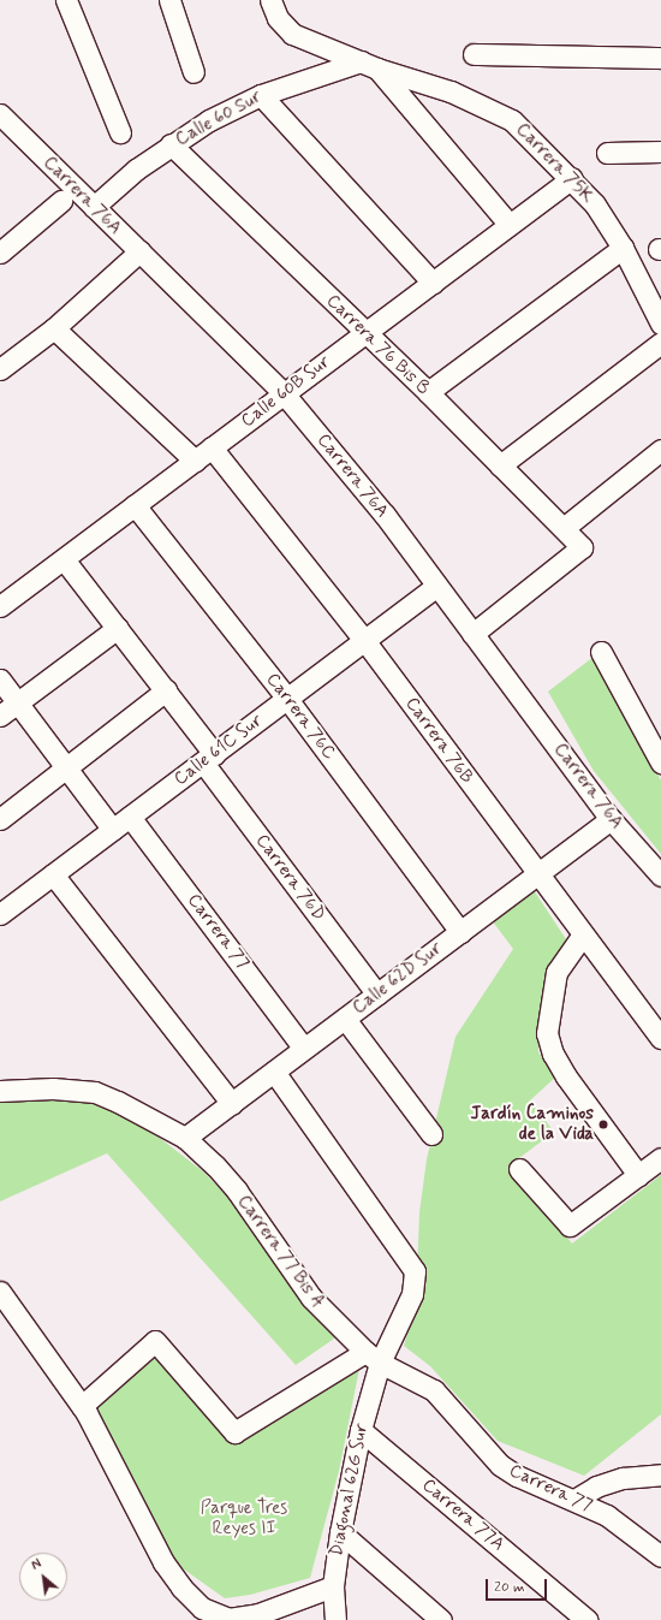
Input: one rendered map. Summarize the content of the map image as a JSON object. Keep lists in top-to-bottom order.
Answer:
{
  "streets": {
    "street": [
      "Calle 60 Sur",
      "Carrera 75K",
      "Carrera 76A",
      "Carrera 76 Bis B",
      "Calle 60B Sur",
      "Carrera 76C",
      "Carrera 76B",
      "Calle 61C Sur",
      "Carrera 76D",
      "Carrera 77",
      "Calle 62D Sur",
      "Carrera 77 Bis A",
      "Diagonal 62G Sur",
      "Carrera 77A"
    ]
  },
  "crossings": [
    ["Calle 60 Sur", "Carrera 75K"],
    ["Calle 60 Sur", "Carrera 76A"],
    ["Calle 60 Sur", "Carrera 76 Bis B"],
    ["Carrera 75K", "Calle 60B Sur"],
    ["Carrera 76A", "Carrera 76 Bis B"],
    ["Carrera 76A", "Calle 60B Sur"],
    ["Carrera 76A", "Calle 61C Sur"],
    ["Carrera 76A", "Calle 62D Sur"],
    ["Carrera 76 Bis B", "Calle 60B Sur"],
    ["Calle 60B Sur", "Carrera 76C"],
    ["Calle 60B Sur", "Carrera 76B"],
    ["Calle 60B Sur", "Carrera 76D"],
    ["Carrera 76C", "Calle 61C Sur"],
    ["Carrera 76C", "Calle 62D Sur"],
    ["Carrera 76B", "Calle 61C Sur"],
    ["Carrera 76B", "Calle 62D Sur"],
    ["Calle 61C Sur", "Carrera 76D"],
    ["Calle 61C Sur", "Carrera 77"],
    ["Carrera 76D", "Calle 62D Sur"],
    ["Carrera 77", "Calle 62D Sur"],
    ["Carrera 77", "Carrera 77 Bis A"],
    ["Carrera 77", "Diagonal 62G Sur"],
    ["Calle 62D Sur", "Carrera 77 Bis A"],
    ["Calle 62D Sur", "Diagonal 62G Sur"],
    ["Carrera 77 Bis A", "Diagonal 62G Sur"],
    ["Diagonal 62G Sur", "Carrera 77A"]
  ],
  "parks": ["Parque Tres Reyes II"],
  "places": ["Jardín Caminos de la Vida"],
  "scale_bar": "20 m",
  "north": "top left"
}
